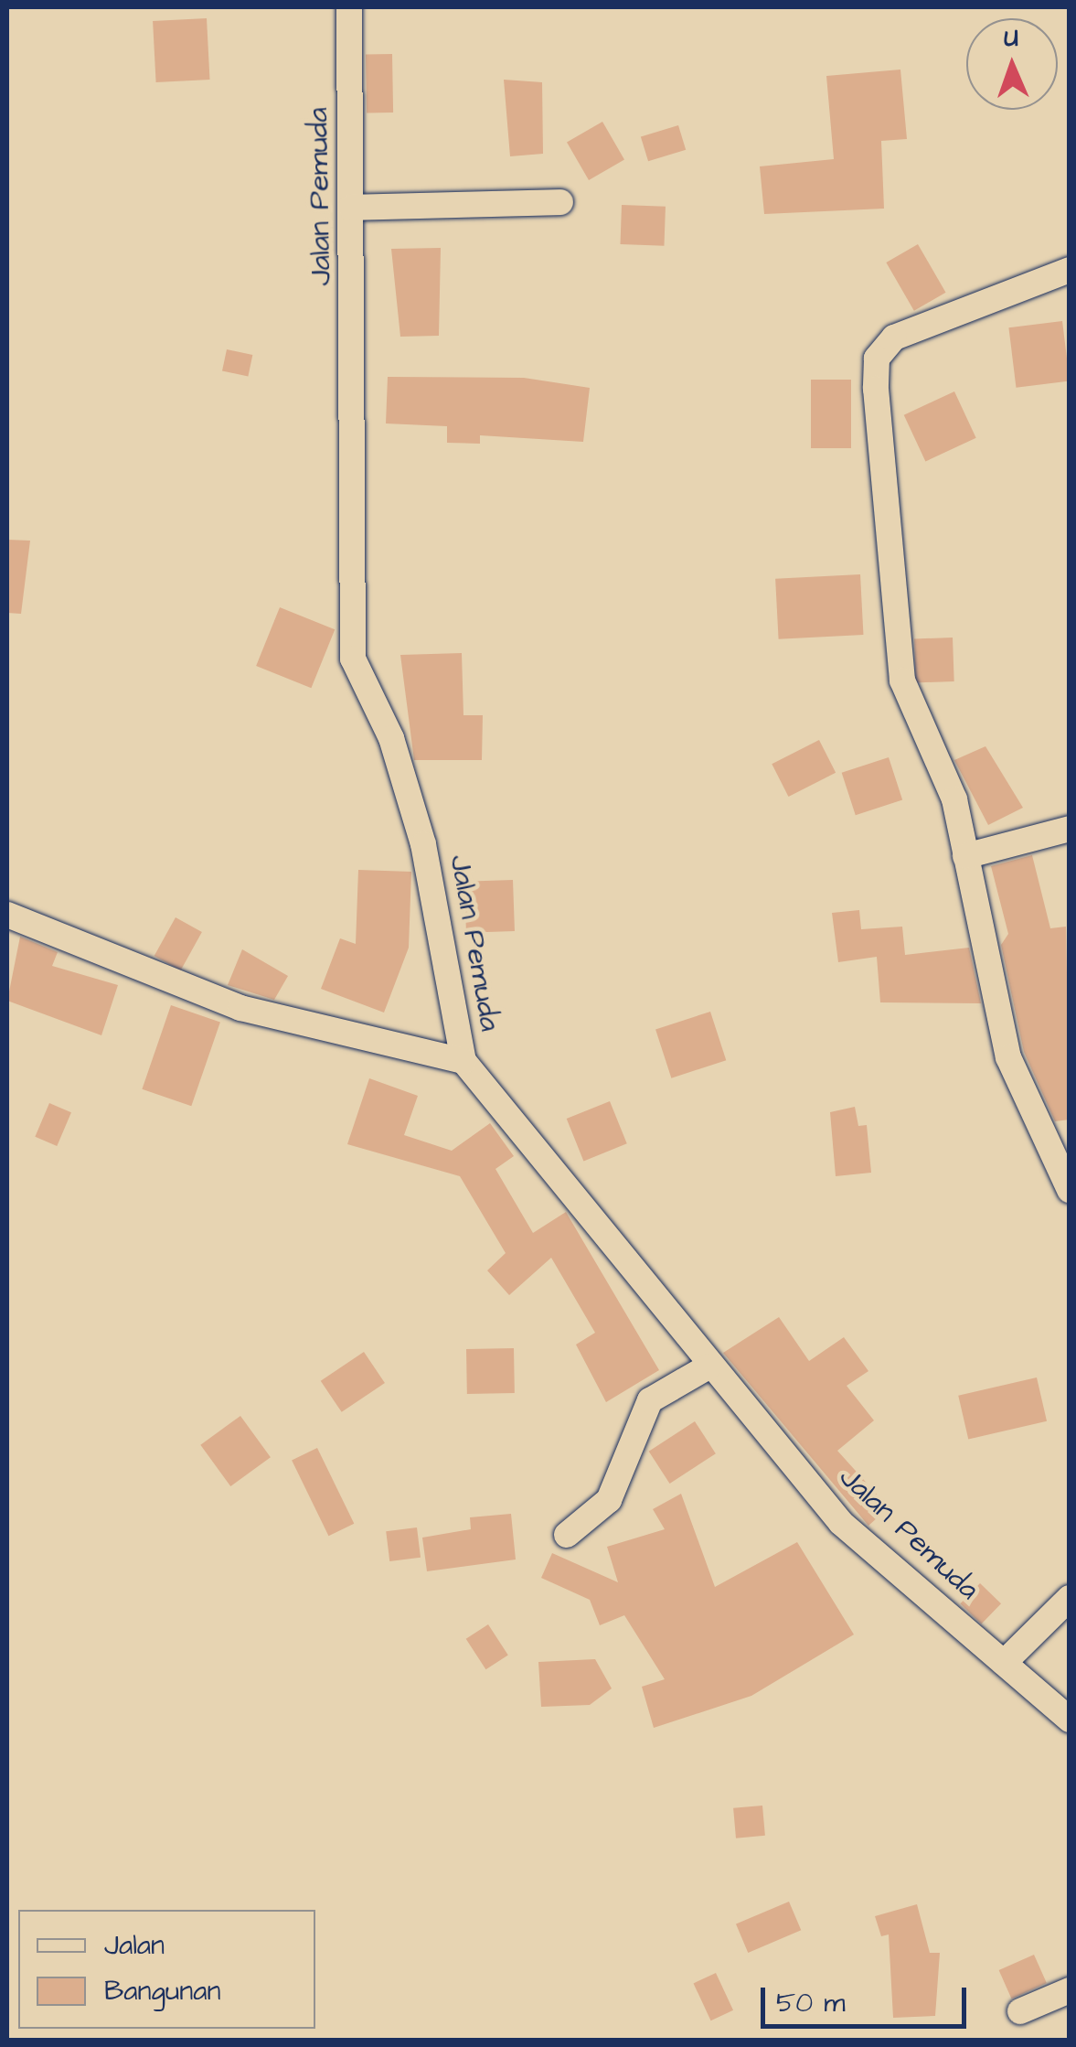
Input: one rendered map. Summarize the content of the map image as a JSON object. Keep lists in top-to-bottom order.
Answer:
{
  "streets": {
    "street": ["Jalan Pemuda"]
  },
  "legend": ["Jalan", "Bangunan"],
  "scale_bar": "50 m",
  "north": "top"
}
